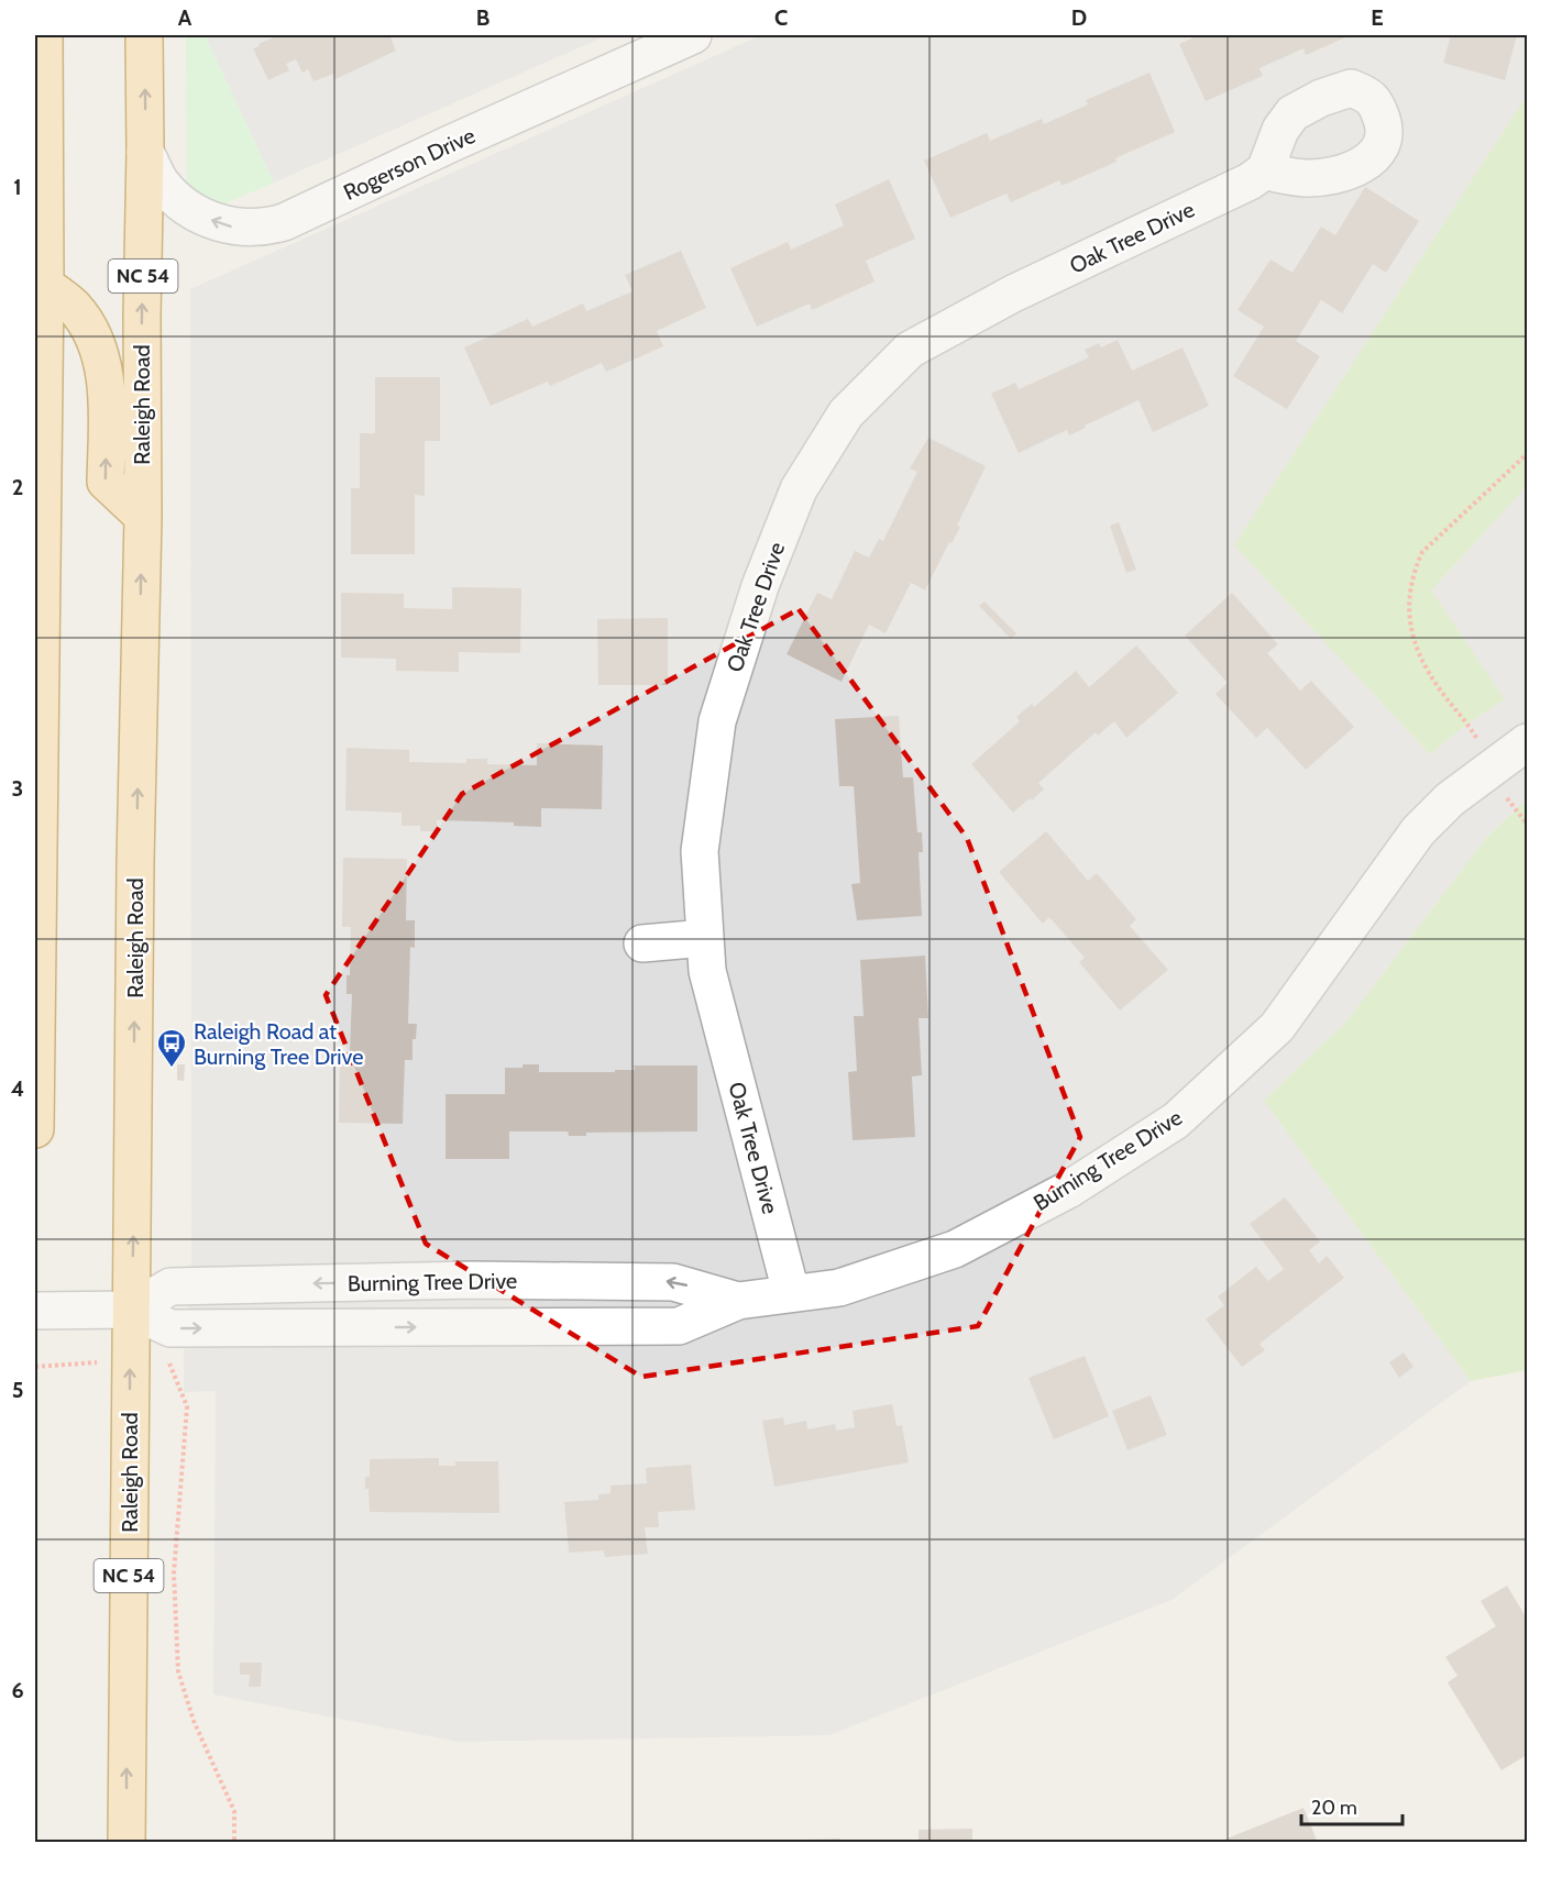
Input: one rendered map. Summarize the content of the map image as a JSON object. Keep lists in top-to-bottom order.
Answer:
{
  "streets": {
    "main road": ["NC 54", "Raleigh Road"],
    "street": ["Rogerson Drive", "Oak Tree Drive", "Burning Tree Drive"]
  },
  "crossings": [
    ["Rogerson Drive", "Raleigh Road"],
    ["Oak Tree Drive", "Burning Tree Drive"],
    ["Raleigh Road", "Burning Tree Drive"]
  ],
  "one_way": ["Rogerson Drive"],
  "places": {
    "bus stop": ["Raleigh Road at Burning Tree Drive"]
  },
  "scale_bar": "20 m",
  "grid": {
    "columns": [
      "A",
      "B",
      "C",
      "D",
      "E"
    ],
    "rows": [
      "1",
      "2",
      "3",
      "4",
      "5",
      "6"
    ]
  }
}
